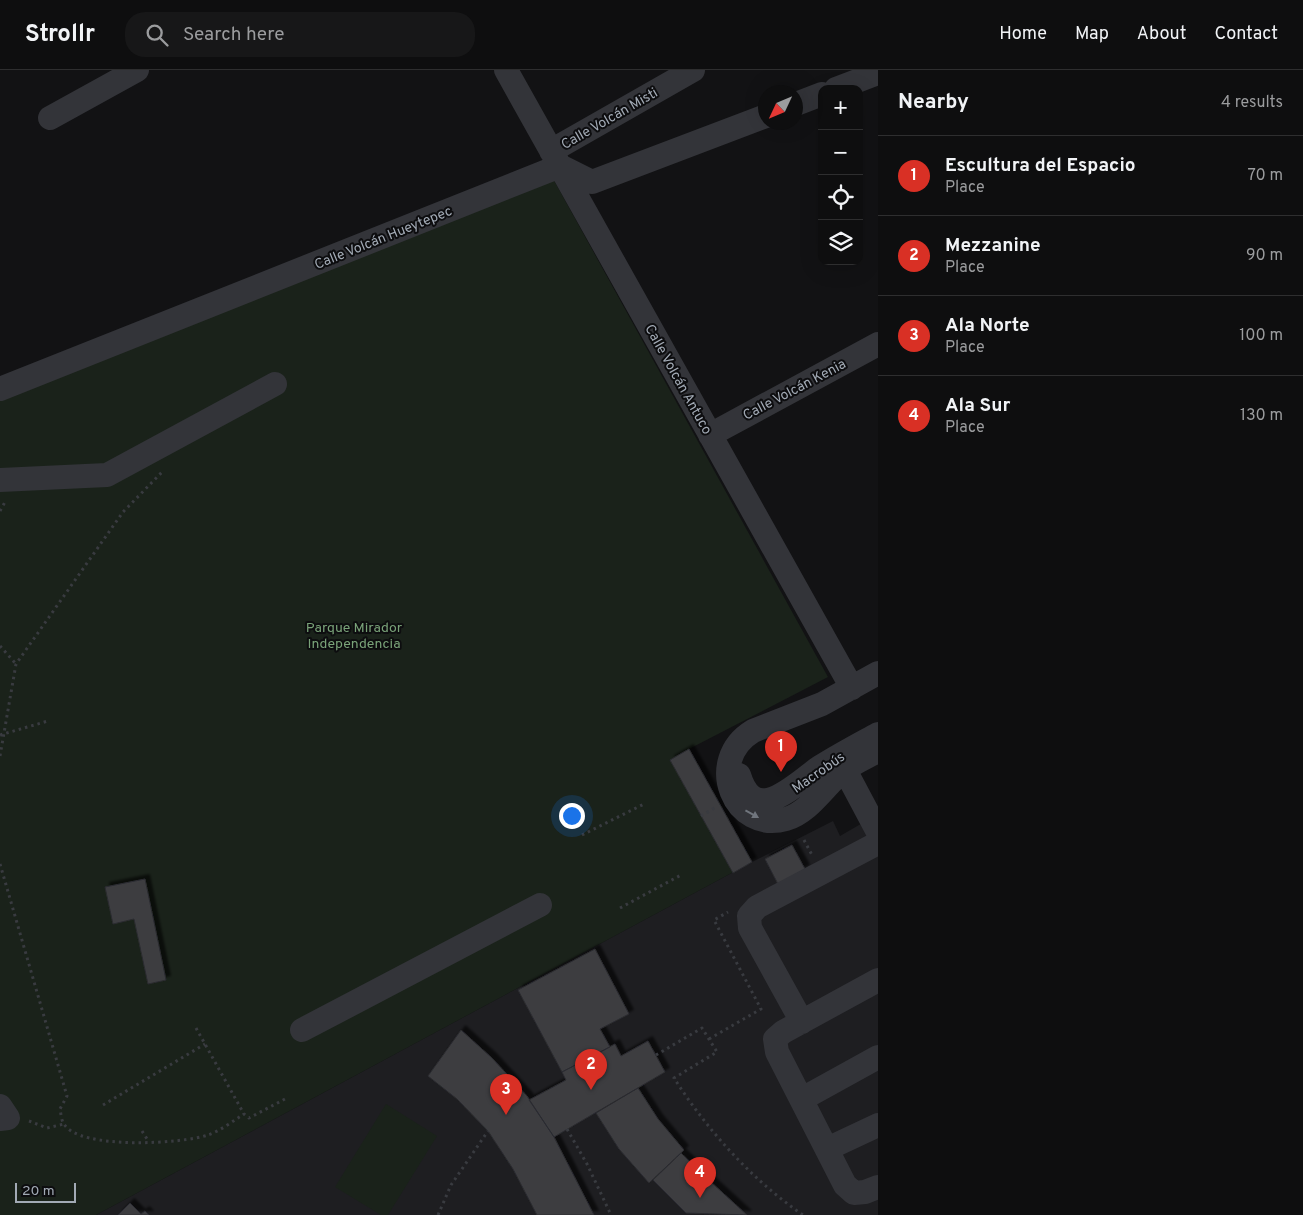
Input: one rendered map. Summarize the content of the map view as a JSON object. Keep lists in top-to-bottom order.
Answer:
{
  "streets": {
    "street": [
      "Calle Volcán Misti",
      "Calle Volcán Hueytepec",
      "Calle Volcán Antuco",
      "Calle Volcán Kenia",
      "Macrobús"
    ]
  },
  "crossings": [
    ["Calle Volcán Misti", "Calle Volcán Hueytepec"],
    ["Calle Volcán Misti", "Calle Volcán Antuco"],
    ["Calle Volcán Hueytepec", "Calle Volcán Antuco"],
    ["Calle Volcán Antuco", "Calle Volcán Kenia"]
  ],
  "parks": ["Parque Mirador Independencia"],
  "scale_bar": "20 m",
  "north": "bottom left",
  "page": {
    "header": "Strollr",
    "search": "Search here",
    "nav": [
      "Home",
      "Map",
      "About",
      "Contact"
    ],
    "heading": ["Nearby", "4 results"],
    "map_buttons": ["+", "−"],
    "list": [
      {
        "mark": "1",
        "name": "Escultura del Espacio",
        "note": "Place",
        "value": "70 m"
      },
      {
        "mark": "2",
        "name": "Mezzanine",
        "note": "Place",
        "value": "90 m"
      },
      {
        "mark": "3",
        "name": "Ala Norte",
        "note": "Place",
        "value": "100 m"
      },
      {
        "mark": "4",
        "name": "Ala Sur",
        "note": "Place",
        "value": "130 m"
      }
    ],
    "pins": [
      "1",
      "2",
      "3",
      "4"
    ],
    "scale": "20 m"
  }
}
